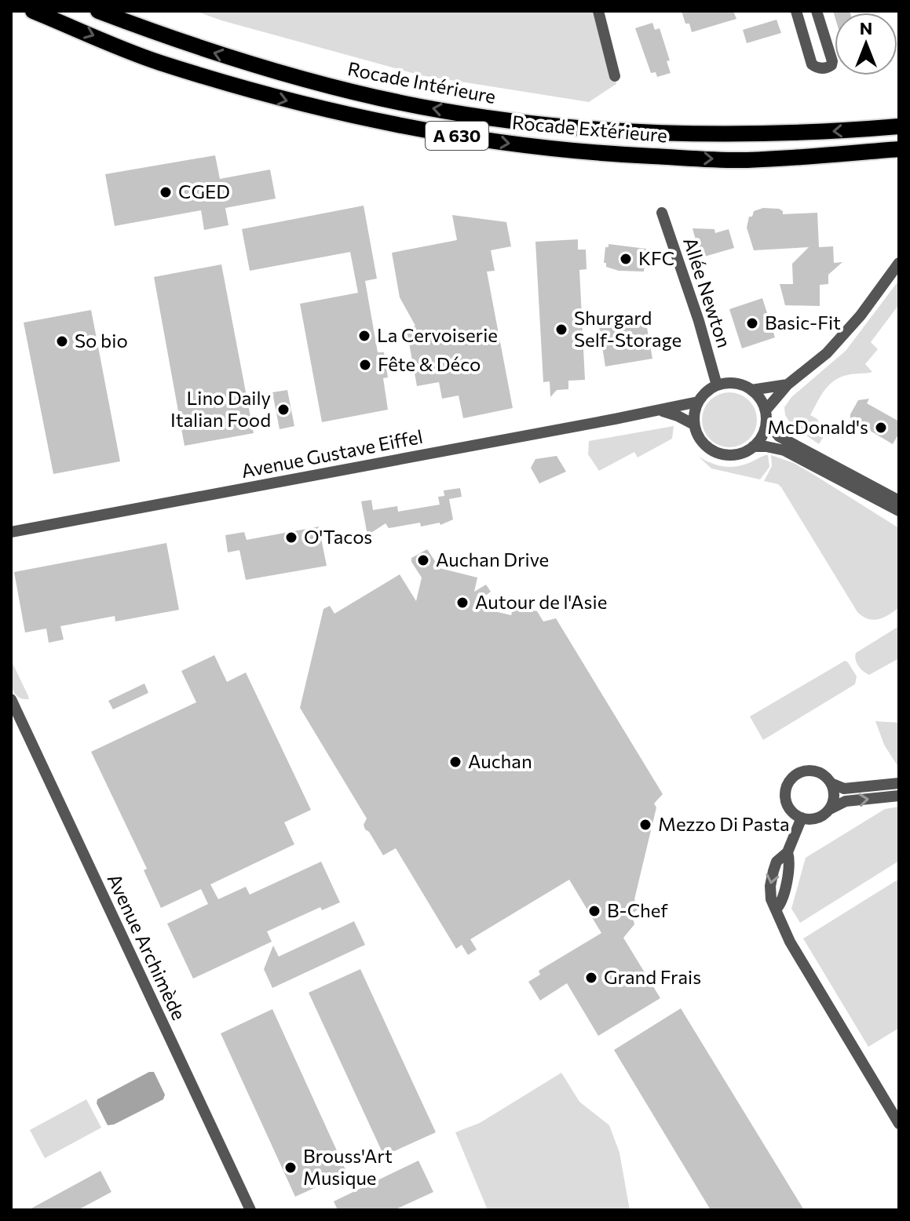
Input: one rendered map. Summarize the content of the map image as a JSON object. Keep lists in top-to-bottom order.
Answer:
{
  "streets": {
    "highway": ["Rocade Intérieure", "Rocade Extérieure", "A 630"],
    "street": ["Allée Newton", "Avenue Gustave Eiffel", "Avenue Archimède"]
  },
  "crossings": [
    ["Allée Newton", "Avenue Gustave Eiffel"]
  ],
  "one_way": ["Rocade Intérieure", "Rocade Extérieure"],
  "places": [
    "CGED",
    "KFC",
    "Basic-Fit",
    "Shurgard Self-Storage",
    "La Cervoiserie",
    "So bio",
    "Fête & Déco",
    "Lino Daily Italian Food",
    "McDonald's",
    "O'Tacos",
    "Auchan Drive",
    "Autour de l'Asie",
    "Auchan",
    "Mezzo Di Pasta",
    "B-Chef",
    "Grand Frais",
    "Brouss'Art Musique"
  ],
  "north": "top"
}
